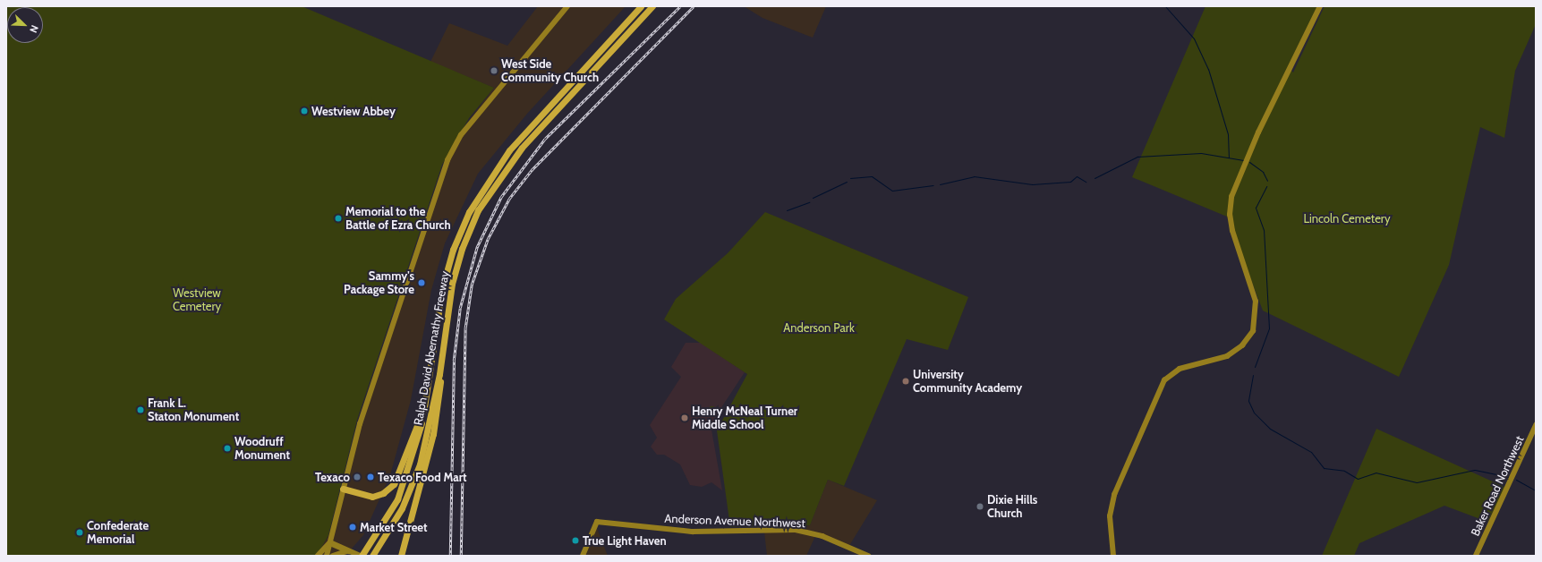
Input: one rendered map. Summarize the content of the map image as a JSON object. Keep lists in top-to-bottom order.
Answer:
{
  "streets": {
    "highway": ["Ralph David Abernathy Freeway"],
    "main road": ["Baker Road Northwest", "Anderson Avenue Northwest"]
  },
  "parks": ["Lincoln Cemetery", "Westview Cemetery", "Anderson Park"],
  "places": [
    "West Side Community Church",
    "Westview Abbey",
    "Memorial to the Battle of Ezra Church",
    "Sammy's Package Store",
    "University Community Academy",
    "Frank L. Staton Monument",
    "Henry McNeal Turner Middle School",
    "Woodruff Monument",
    "Texaco",
    "Texaco Food Mart",
    "Dixie Hills Church",
    "Market Street",
    "Confederate Memorial",
    "True Light Haven"
  ],
  "north": "bottom right"
}
